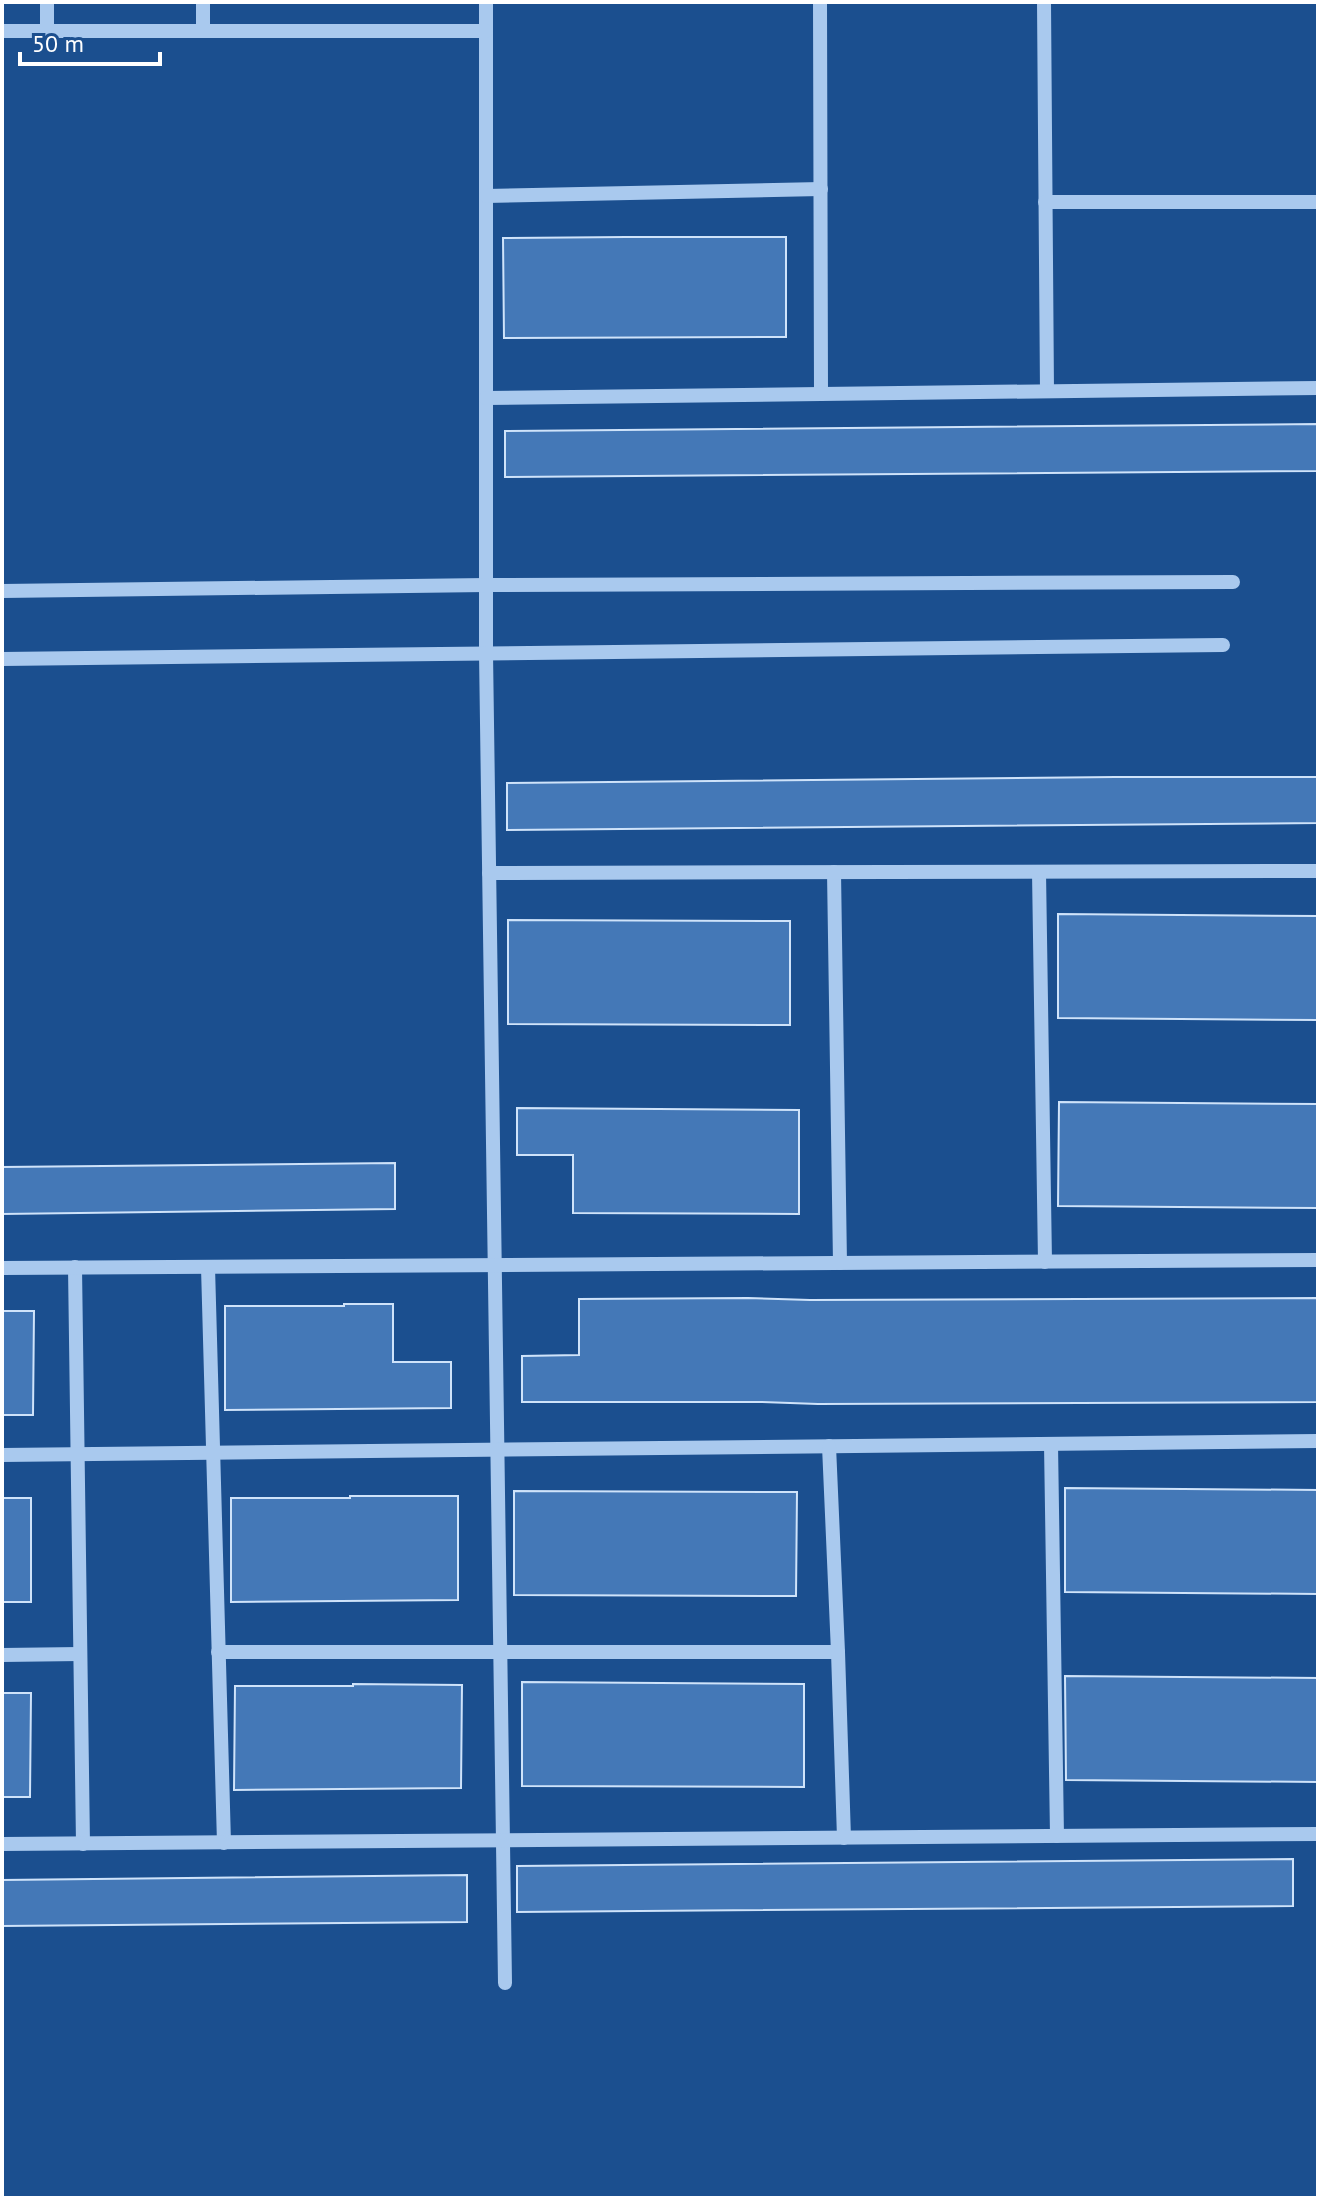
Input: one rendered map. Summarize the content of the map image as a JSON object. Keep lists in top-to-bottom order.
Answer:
{
  "scale_bar": "50 m"
}
